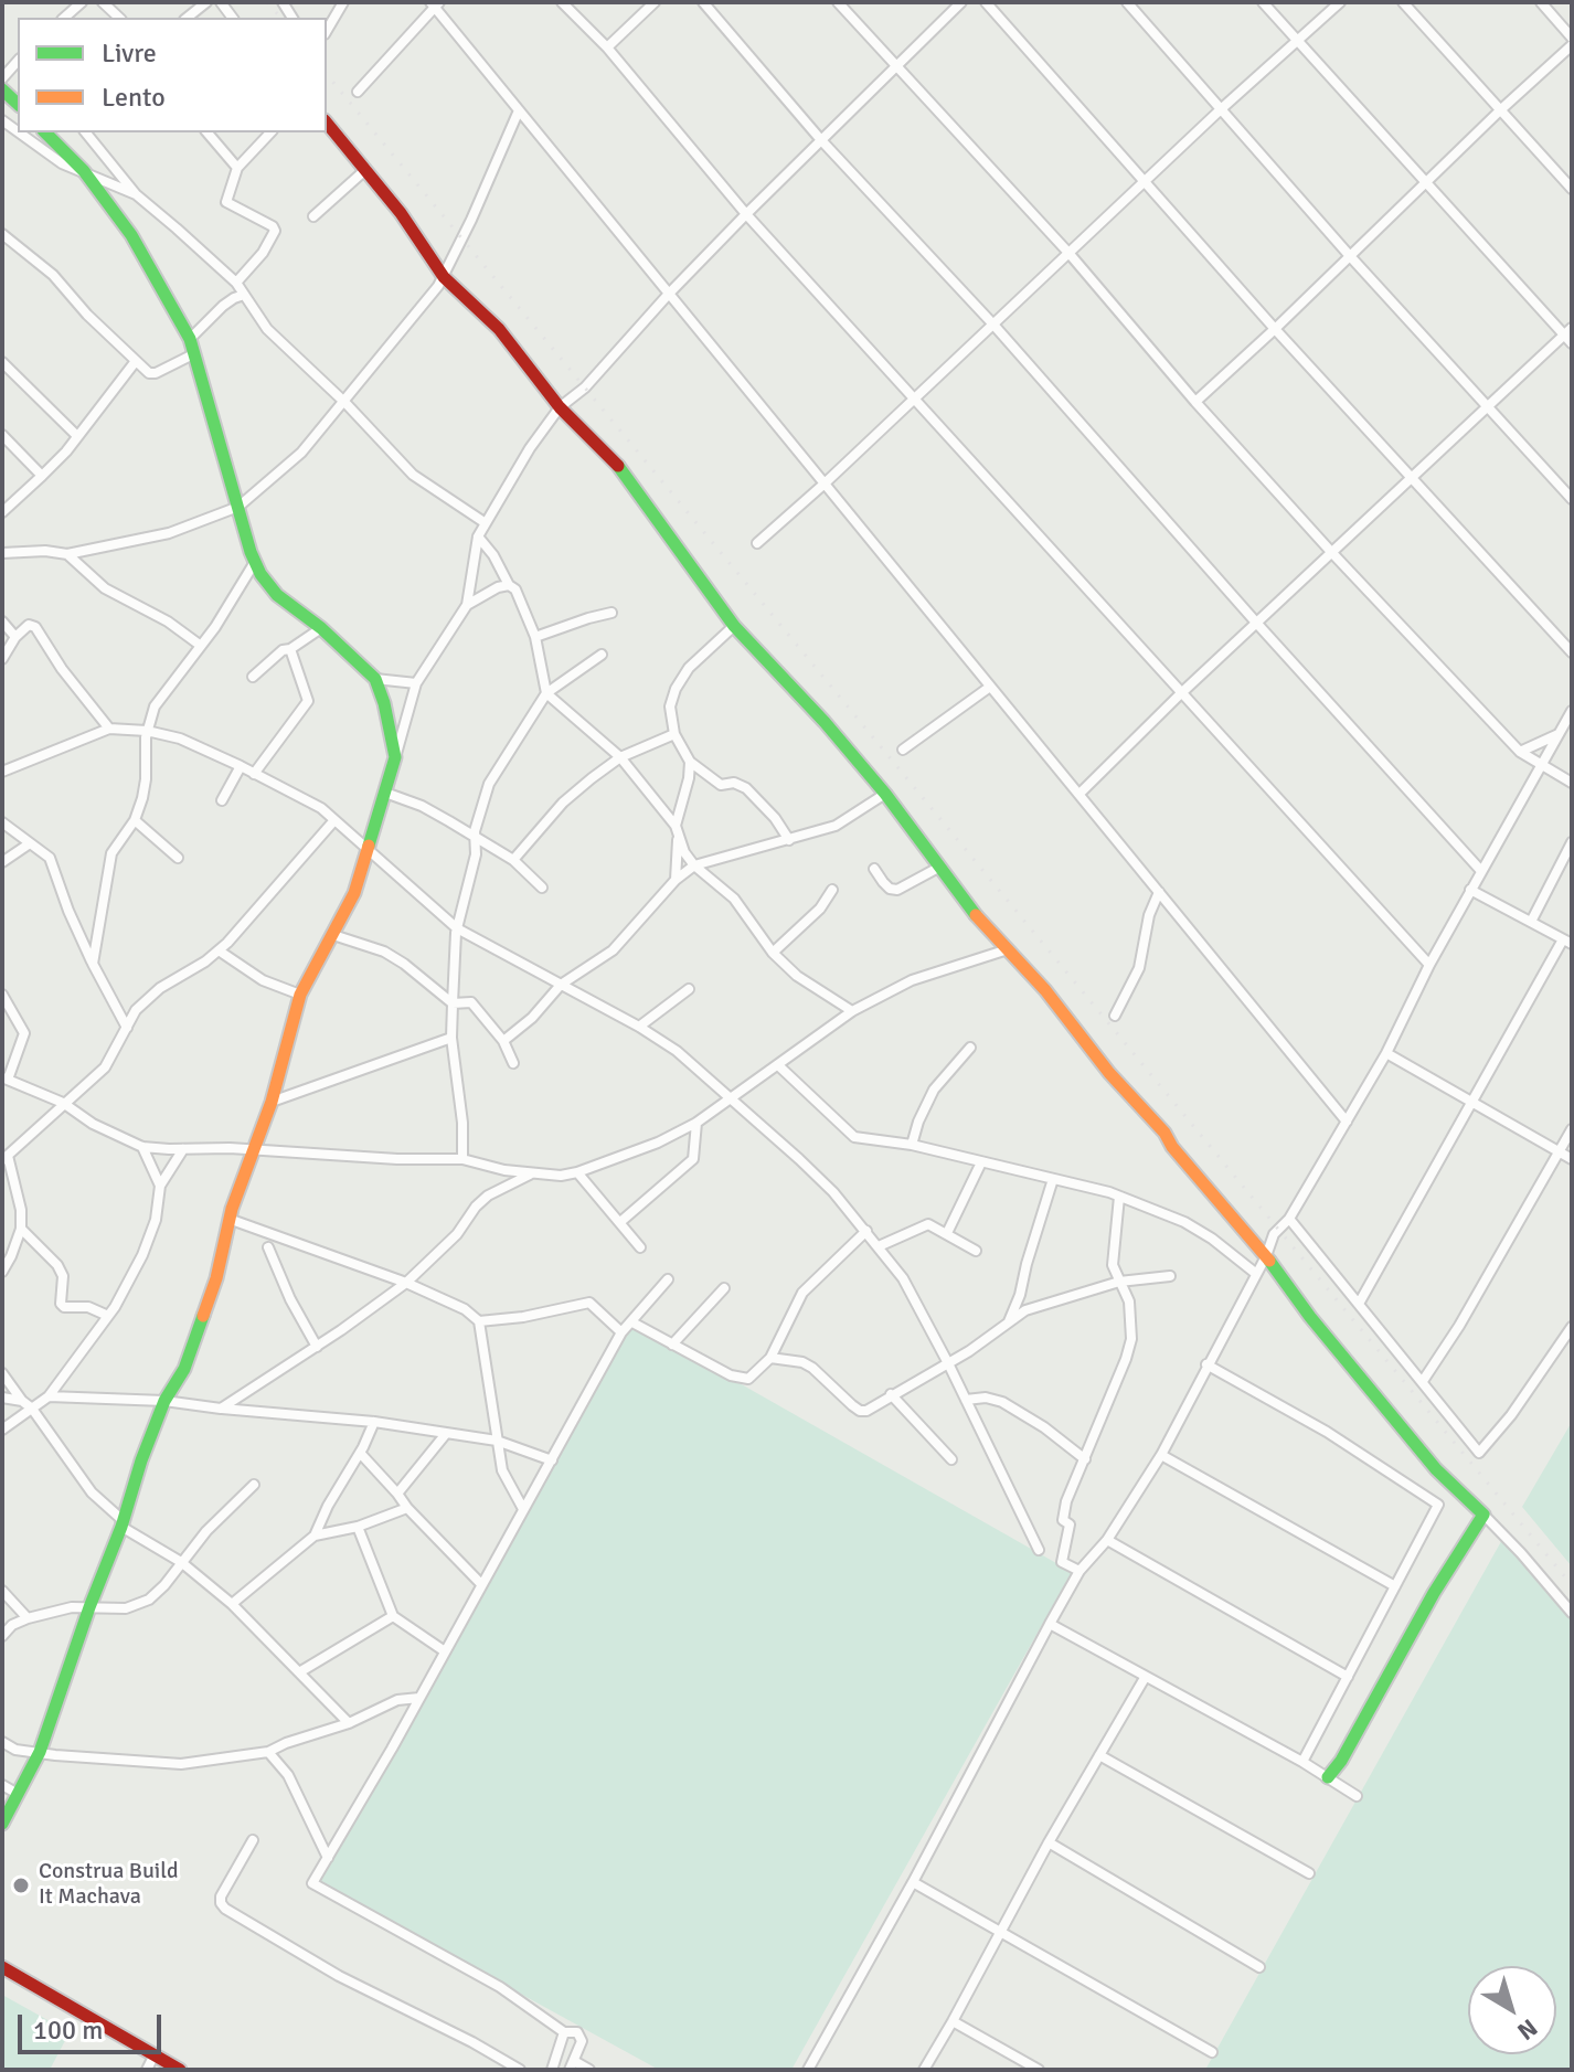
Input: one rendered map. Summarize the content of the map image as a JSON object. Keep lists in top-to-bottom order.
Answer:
{
  "places": ["Construa Build It Machava"],
  "legend": ["Livre", "Lento"],
  "scale_bar": "100 m",
  "north": "bottom right"
}
